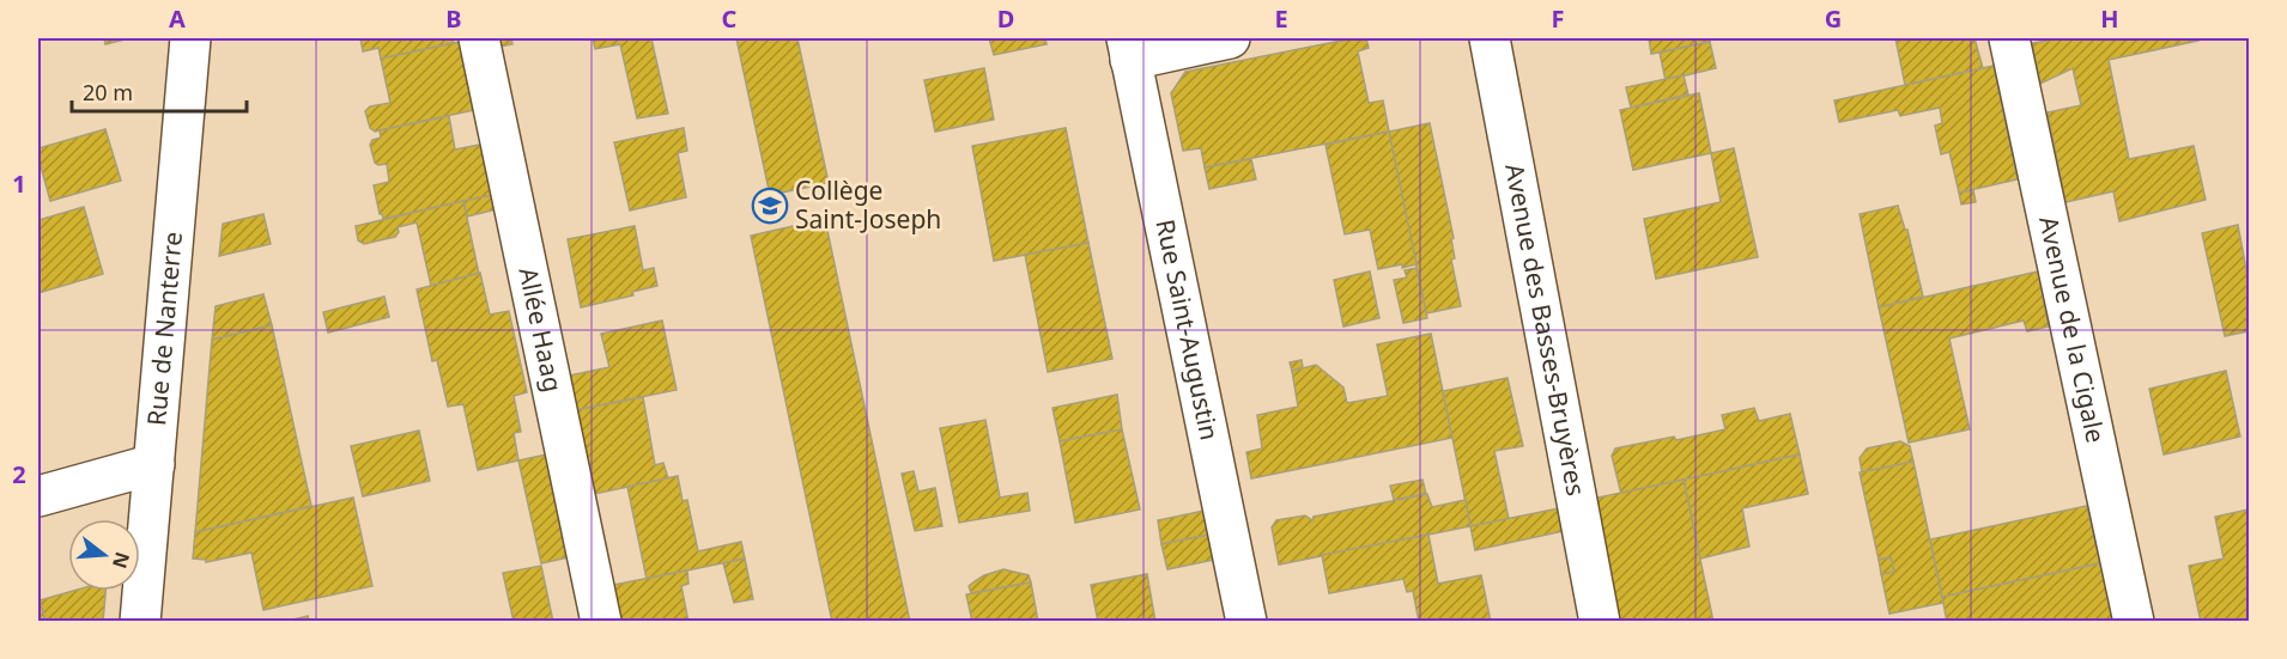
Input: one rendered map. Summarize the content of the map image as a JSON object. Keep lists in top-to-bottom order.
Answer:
{
  "streets": {
    "street": [
      "Rue Saint-Augustin",
      "Rue de Nanterre",
      "Allée Haag",
      "Avenue des Basses-Bruyères",
      "Avenue de la Cigale"
    ]
  },
  "places": {
    "school or university": ["Collège Saint-Joseph"]
  },
  "scale_bar": "20 m",
  "north": "right",
  "grid": {
    "columns": [
      "A",
      "B",
      "C",
      "D",
      "E",
      "F",
      "G",
      "H"
    ],
    "rows": ["1", "2"]
  }
}
